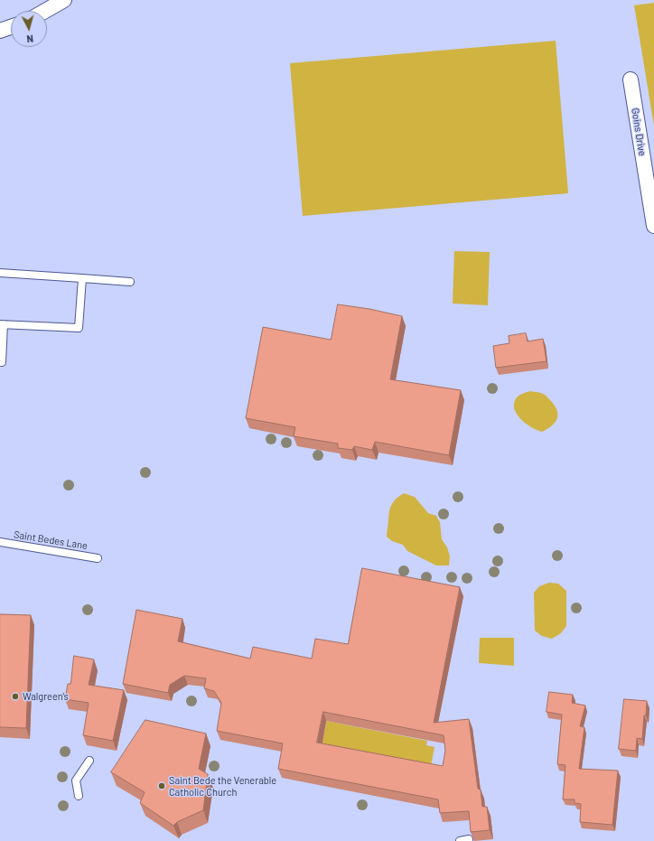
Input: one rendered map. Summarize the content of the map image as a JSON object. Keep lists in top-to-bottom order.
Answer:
{
  "streets": {
    "street": ["Goins Drive"],
    "lane": ["Saint Bedes Lane"]
  },
  "places": ["Walgreen's", "Saint Bede the Venerable Catholic Church"],
  "north": "bottom"
}
